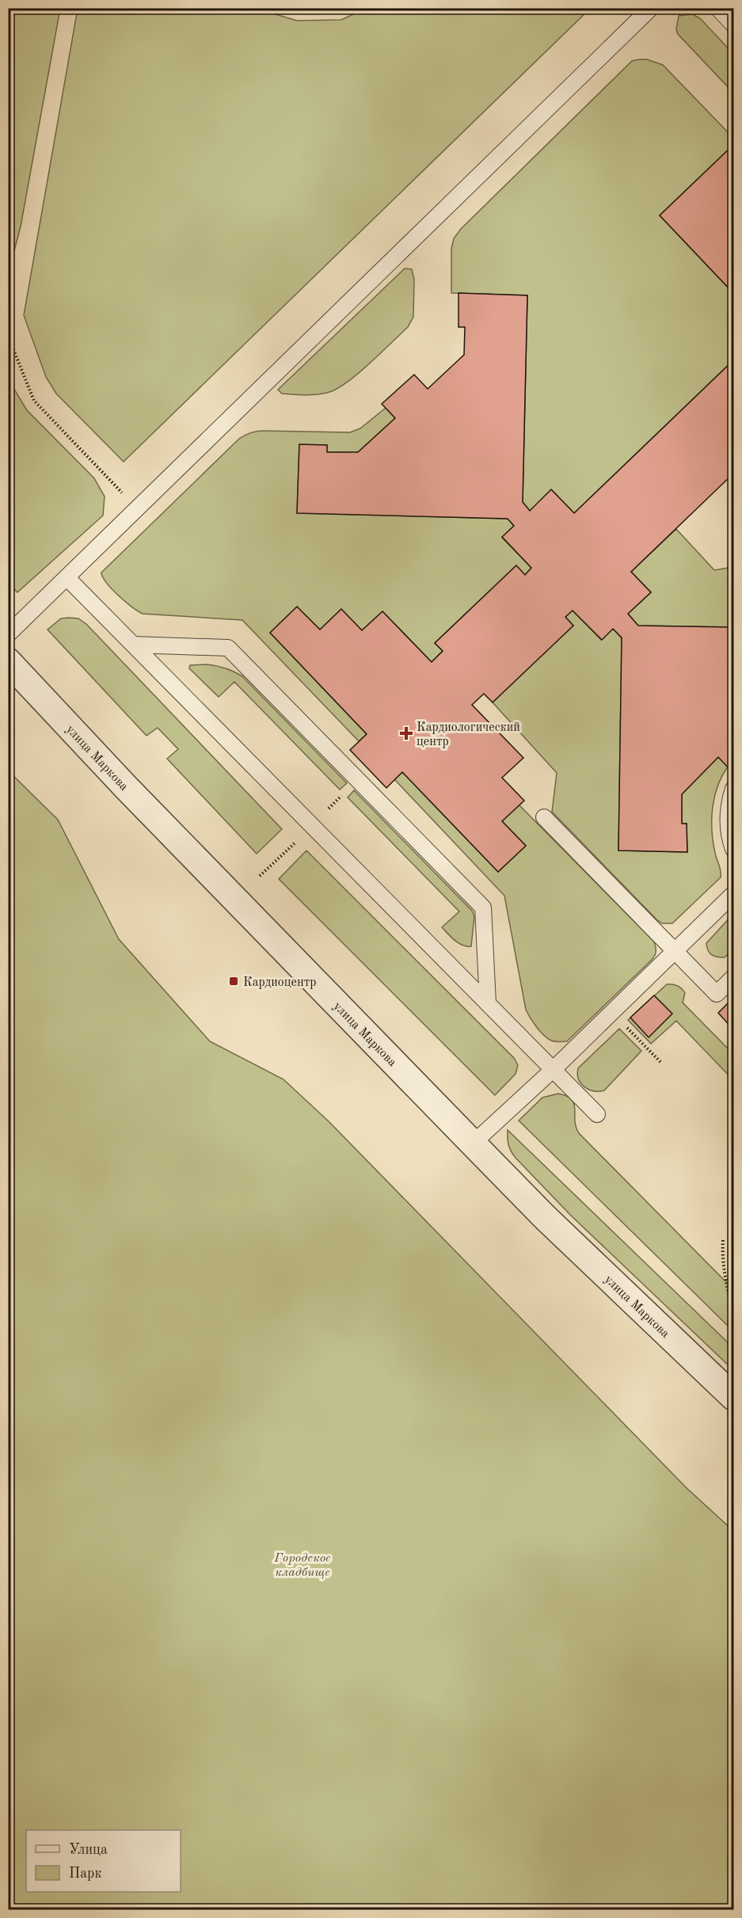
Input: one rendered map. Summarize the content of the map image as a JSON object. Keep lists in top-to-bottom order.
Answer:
{
  "streets": {
    "street": ["улица Маркова"]
  },
  "parks": ["Городское кладбище"],
  "places": {
    "health": ["Кардиологический центр"],
    "transit": ["Кардиоцентр"]
  },
  "legend": ["Улица", "Парк"]
}
